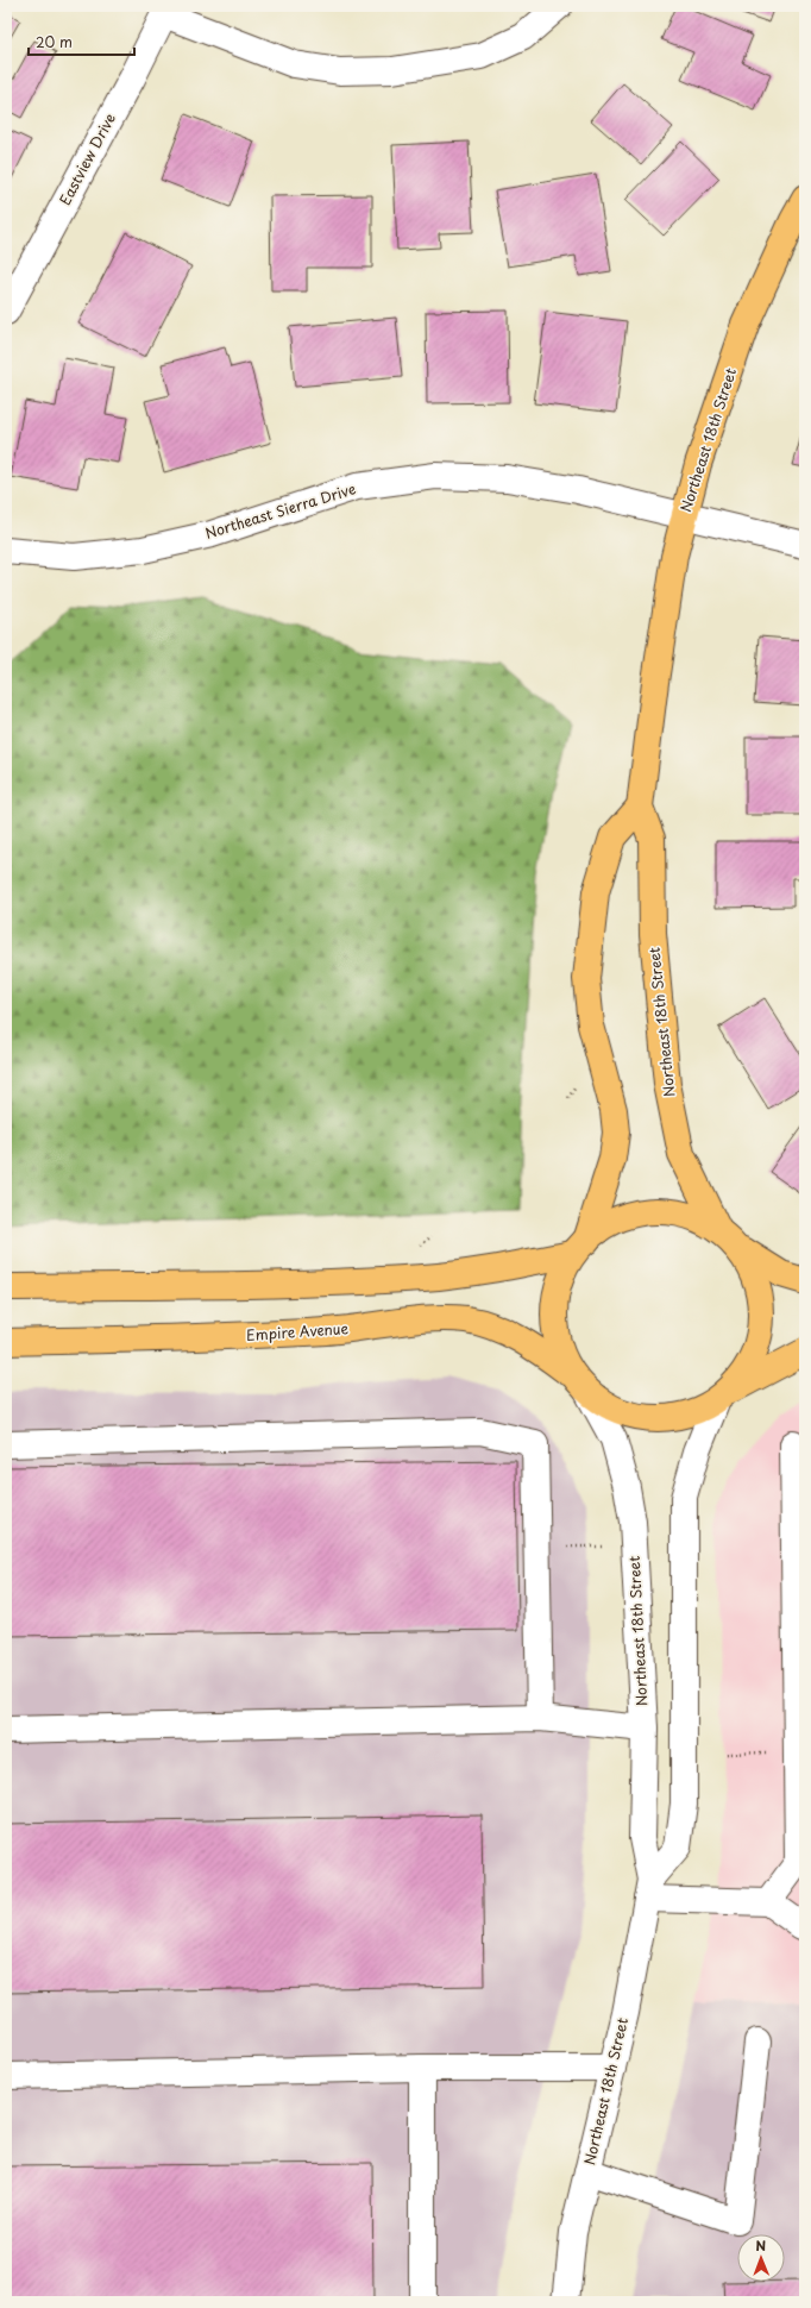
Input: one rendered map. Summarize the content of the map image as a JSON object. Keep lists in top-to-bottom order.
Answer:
{
  "streets": {
    "main road": ["Northeast 18th Street", "Empire Avenue"],
    "street": ["Eastview Drive", "Northeast Sierra Drive"]
  },
  "crossings": [
    ["Northeast 18th Street", "Northeast Sierra Drive"],
    ["Northeast 18th Street", "Empire Avenue"]
  ],
  "scale_bar": "20 m",
  "north": "top"
}
